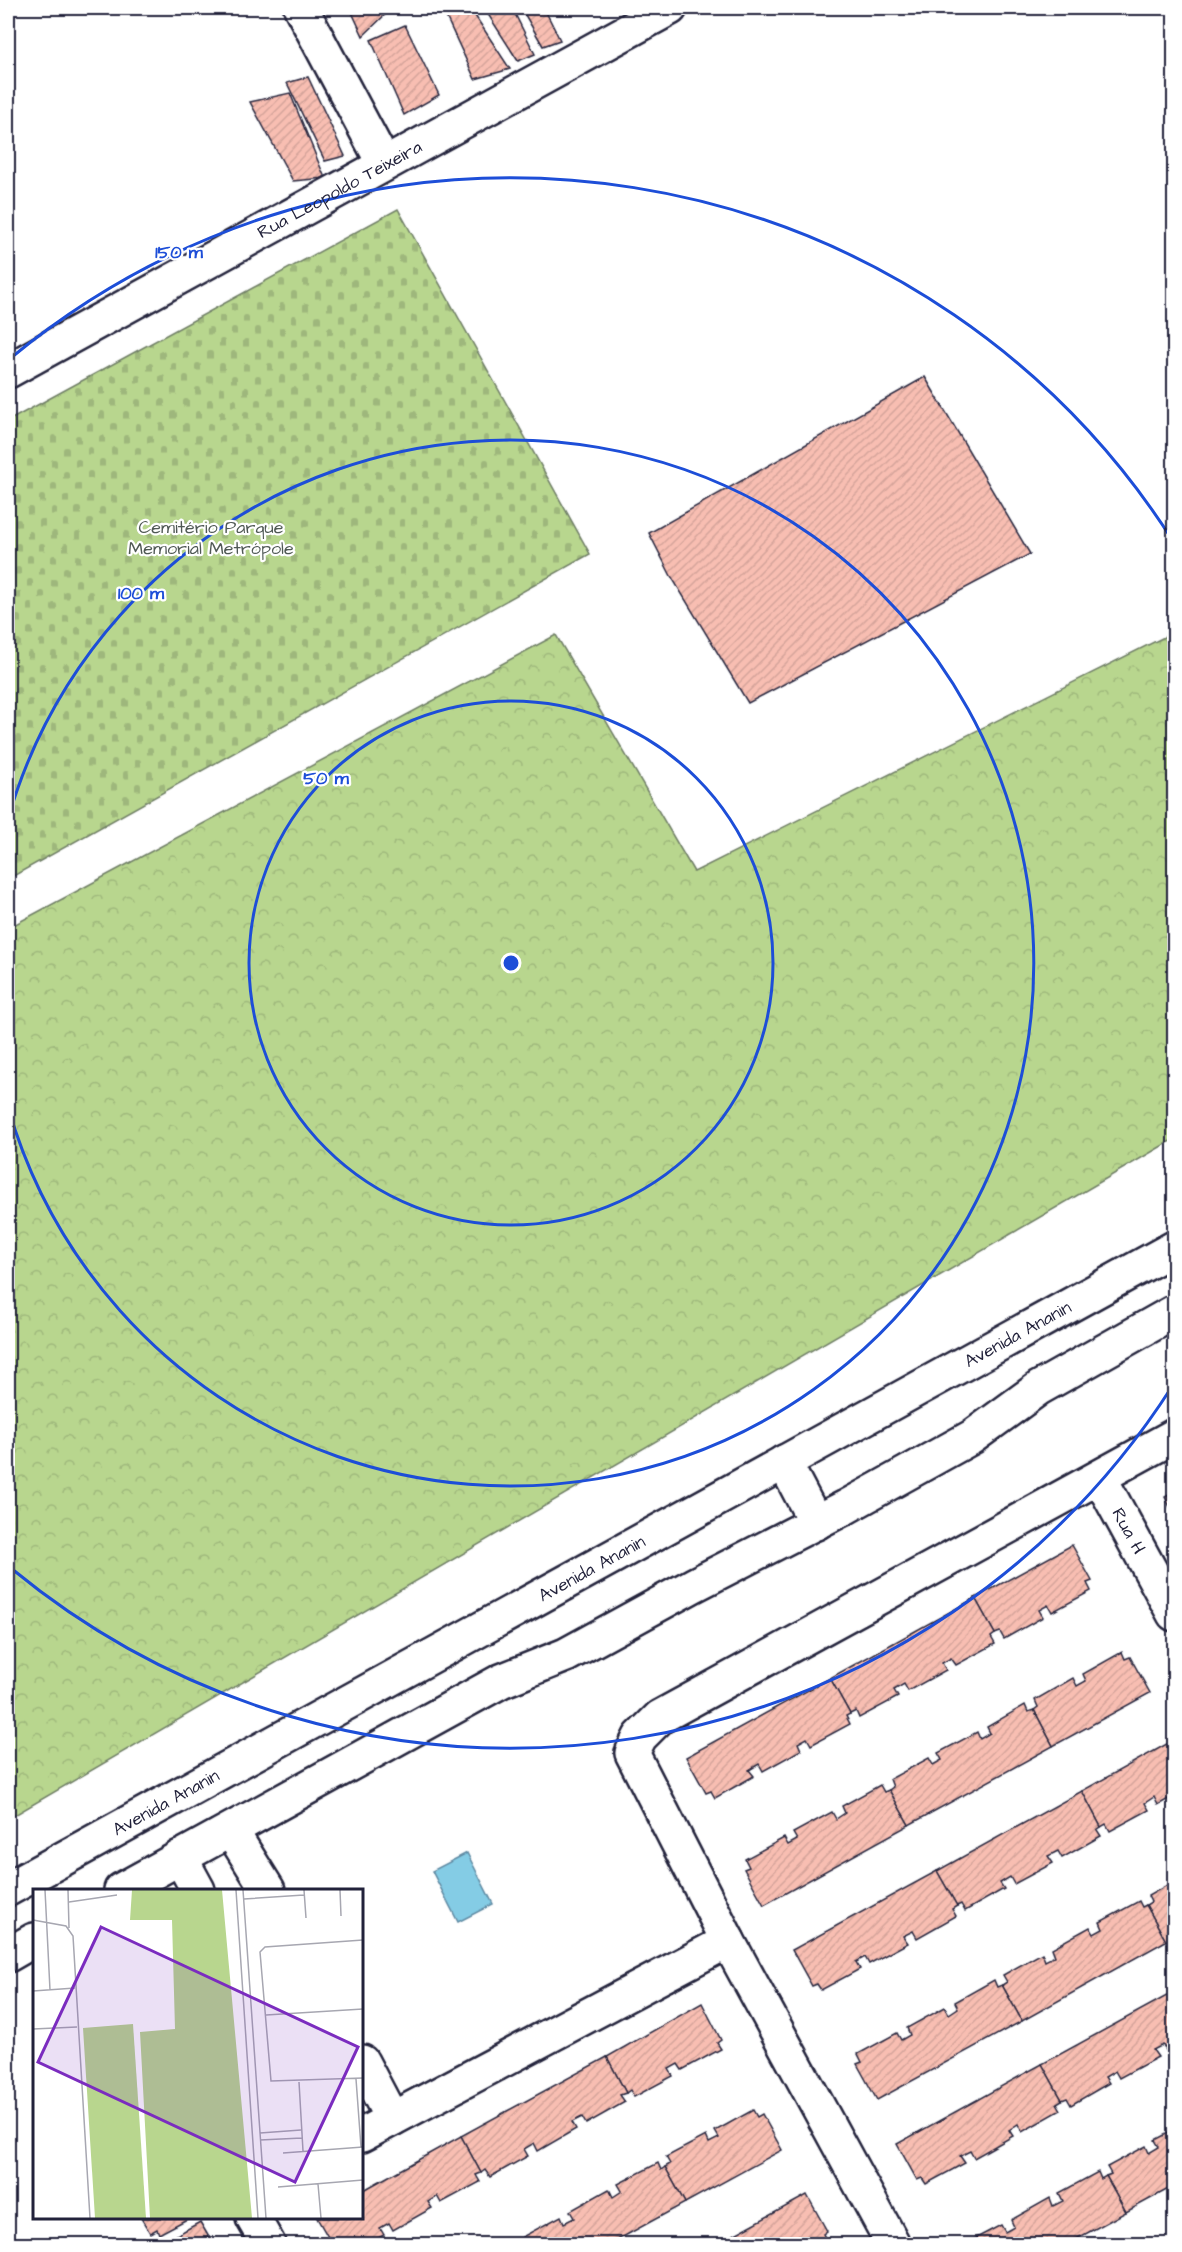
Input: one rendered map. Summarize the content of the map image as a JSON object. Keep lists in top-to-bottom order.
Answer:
{
  "streets": {
    "main road": ["Rua Leopoldo Teixeira", "Avenida Ananin", "Rua H"]
  },
  "parks": ["Cemitério Parque Memorial Metrópole"],
  "rings": ["150 m", "100 m", "50 m"]
}
